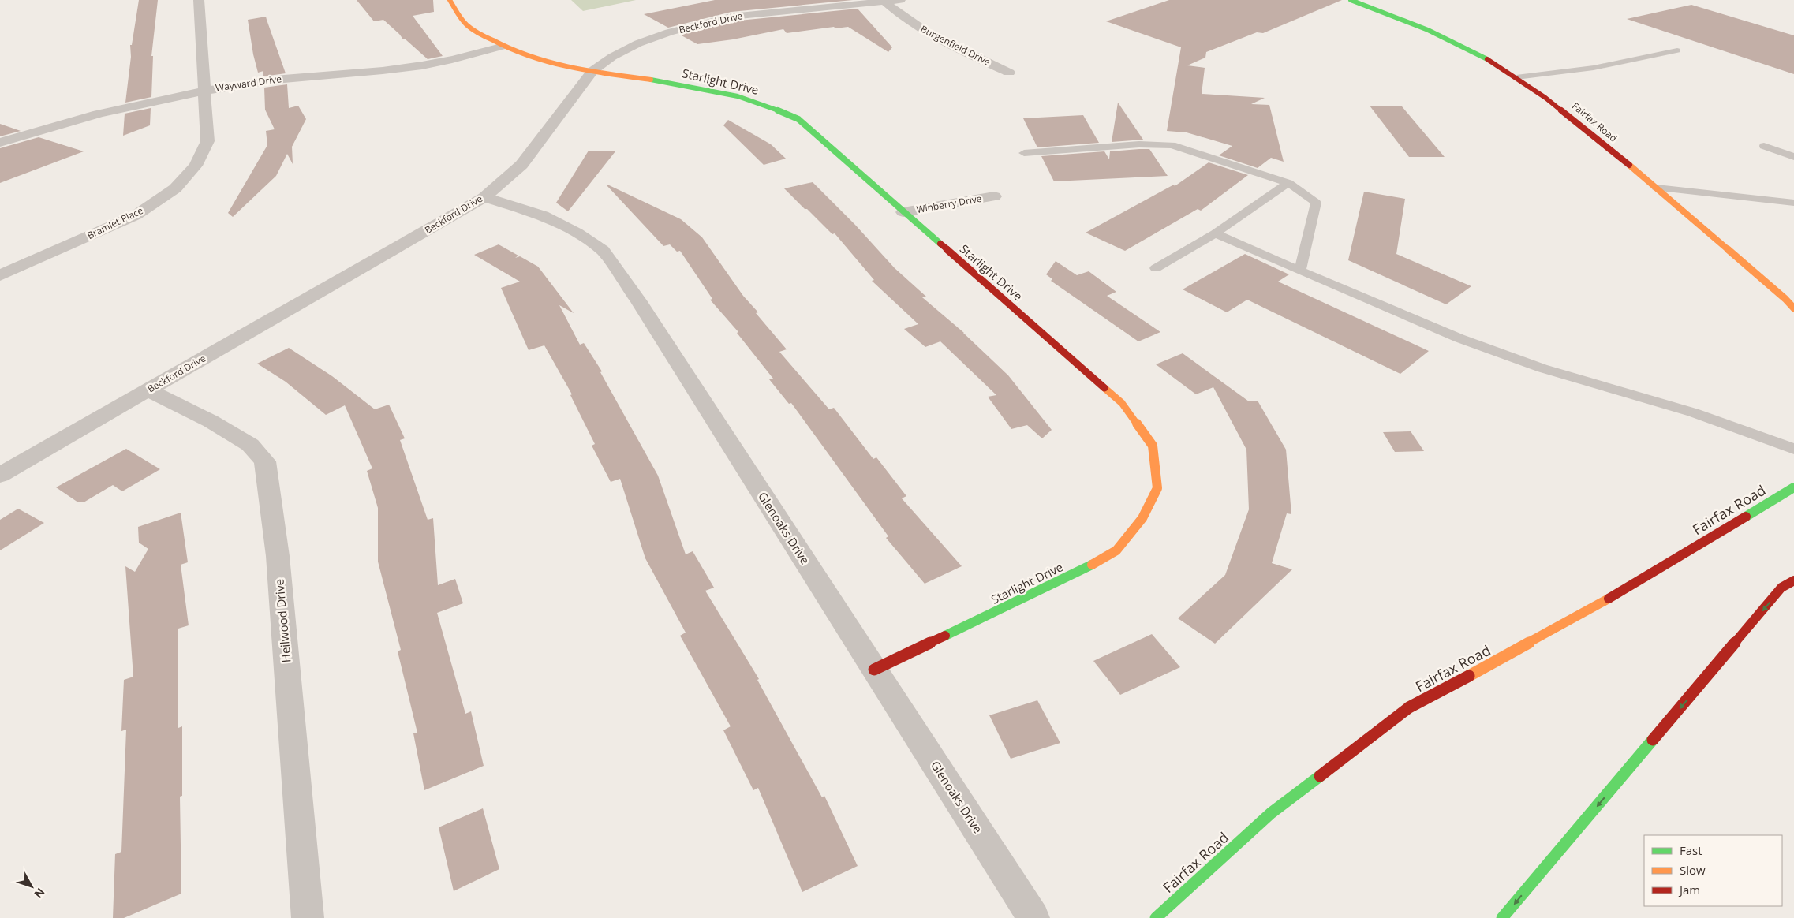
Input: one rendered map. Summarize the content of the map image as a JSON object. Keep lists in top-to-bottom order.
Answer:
{
  "streets": {
    "main road": ["Starlight Drive", "Fairfax Road"],
    "street": [
      "Beckford Drive",
      "Burgenfield Drive",
      "Wayward Drive",
      "Winberry Drive",
      "Bramlet Place",
      "Glenoaks Drive",
      "Heilwood Drive"
    ]
  },
  "crossings": [
    ["Beckford Drive", "Burgenfield Drive"],
    ["Beckford Drive", "Starlight Drive"],
    ["Beckford Drive", "Glenoaks Drive"],
    ["Beckford Drive", "Heilwood Drive"],
    ["Starlight Drive", "Wayward Drive"],
    ["Starlight Drive", "Winberry Drive"],
    ["Starlight Drive", "Glenoaks Drive"],
    ["Wayward Drive", "Bramlet Place"]
  ],
  "legend": ["Fast", "Slow", "Jam"],
  "north": "bottom right"
}
